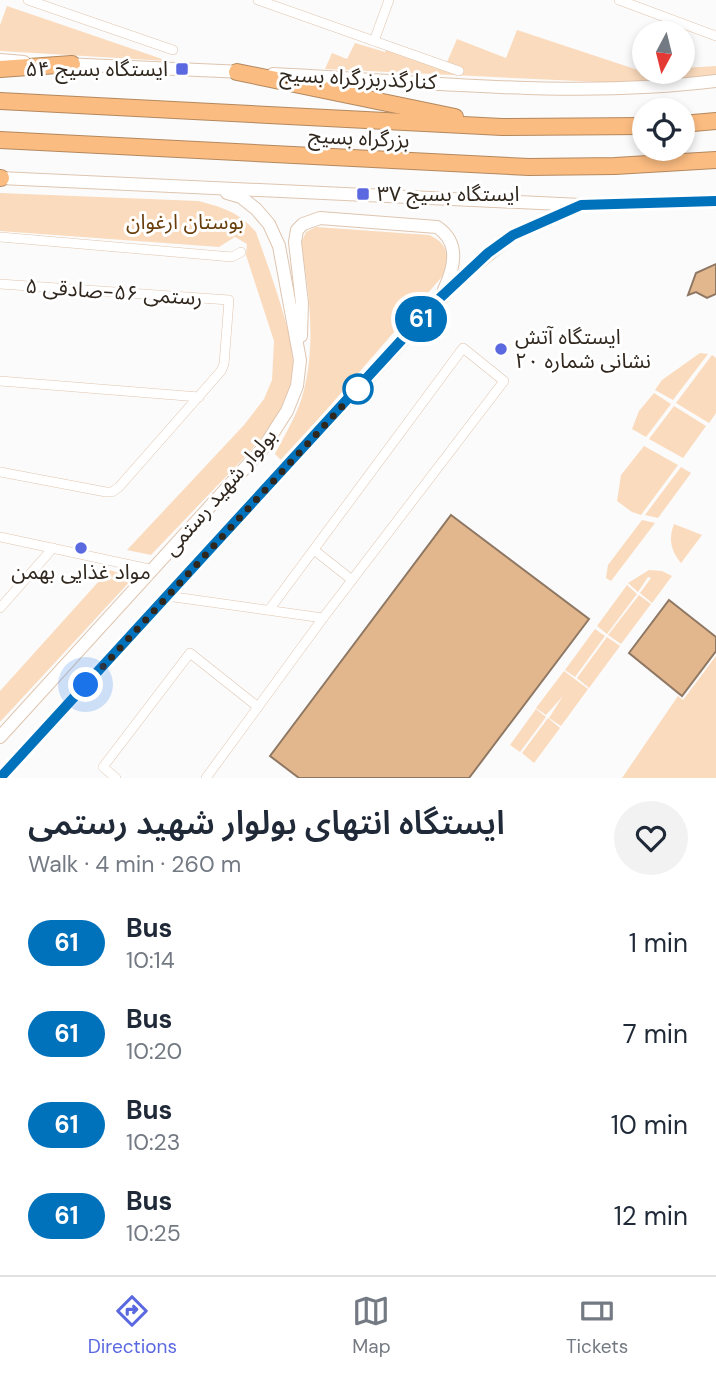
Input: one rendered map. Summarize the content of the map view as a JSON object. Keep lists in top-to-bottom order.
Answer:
{
  "streets": {
    "highway": ["بزرگراه بسیج"],
    "main road": ["کنارگذربزرگراه بسیج", "بولوار شهید رستمی"],
    "street": ["رستمی ۵۶-صادقی ۵"]
  },
  "parks": ["بوستان ارغوان"],
  "places": {
    "transit": ["ایستگاه بسیج ۵۴", "ایستگاه بسیج ۳۷"],
    "other": ["ایستگاه آتش نشانی شماره ۲۰", "مواد غذایی بهمن"]
  },
  "lines": ["bus line 61"],
  "north": "bottom",
  "page": {
    "on_map": "61",
    "heading": ["ایستگاه انتهای بولوار شهید رستمی", "Walk · 4 min · 260 m"],
    "list": [
      {
        "mark": "61",
        "name": "Bus",
        "note": "10:14",
        "value": "1 min"
      },
      {
        "mark": "61",
        "name": "Bus",
        "note": "10:20",
        "value": "7 min"
      },
      {
        "mark": "61",
        "name": "Bus",
        "note": "10:23",
        "value": "10 min"
      },
      {
        "mark": "61",
        "name": "Bus",
        "note": "10:25",
        "value": "12 min"
      }
    ],
    "tabs": ["Directions", "Map", "Tickets"]
  }
}
